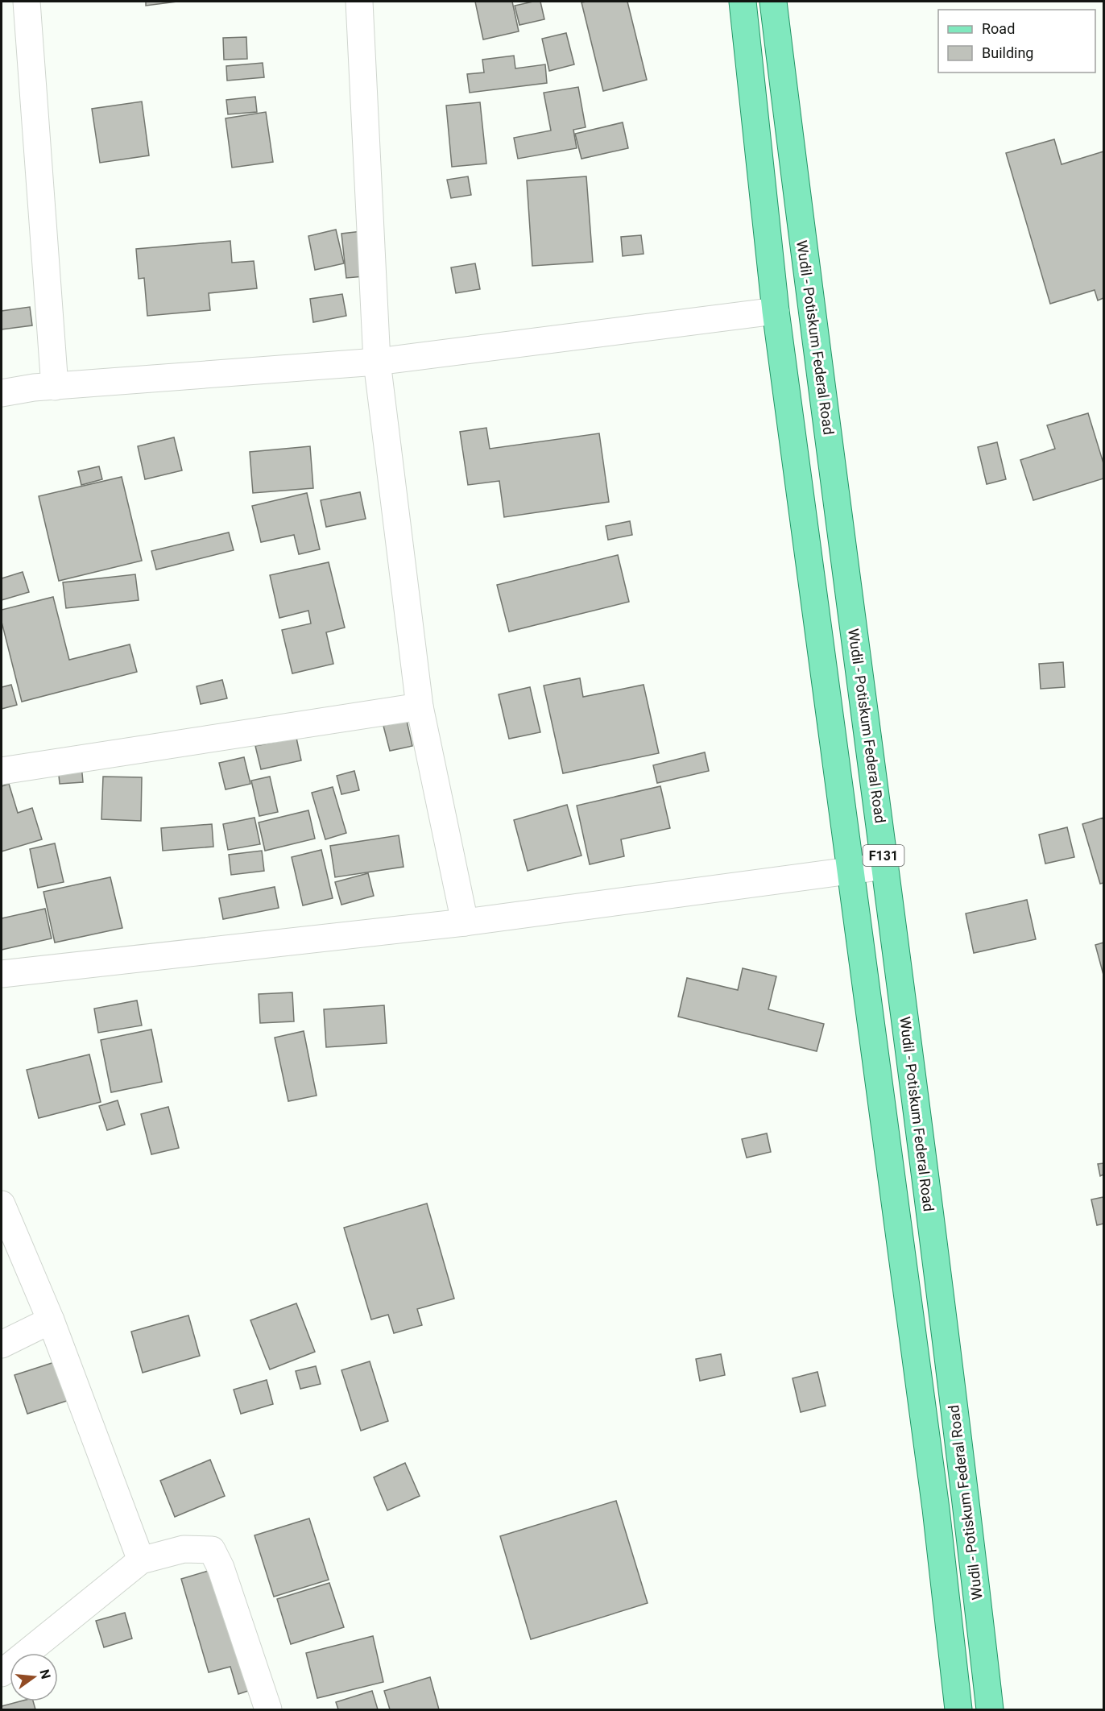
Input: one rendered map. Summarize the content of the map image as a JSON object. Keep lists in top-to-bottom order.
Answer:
{
  "streets": {
    "main road": ["Wudil - Potiskum Federal Road", "F131"]
  },
  "legend": ["Road", "Building"],
  "north": "right"
}
